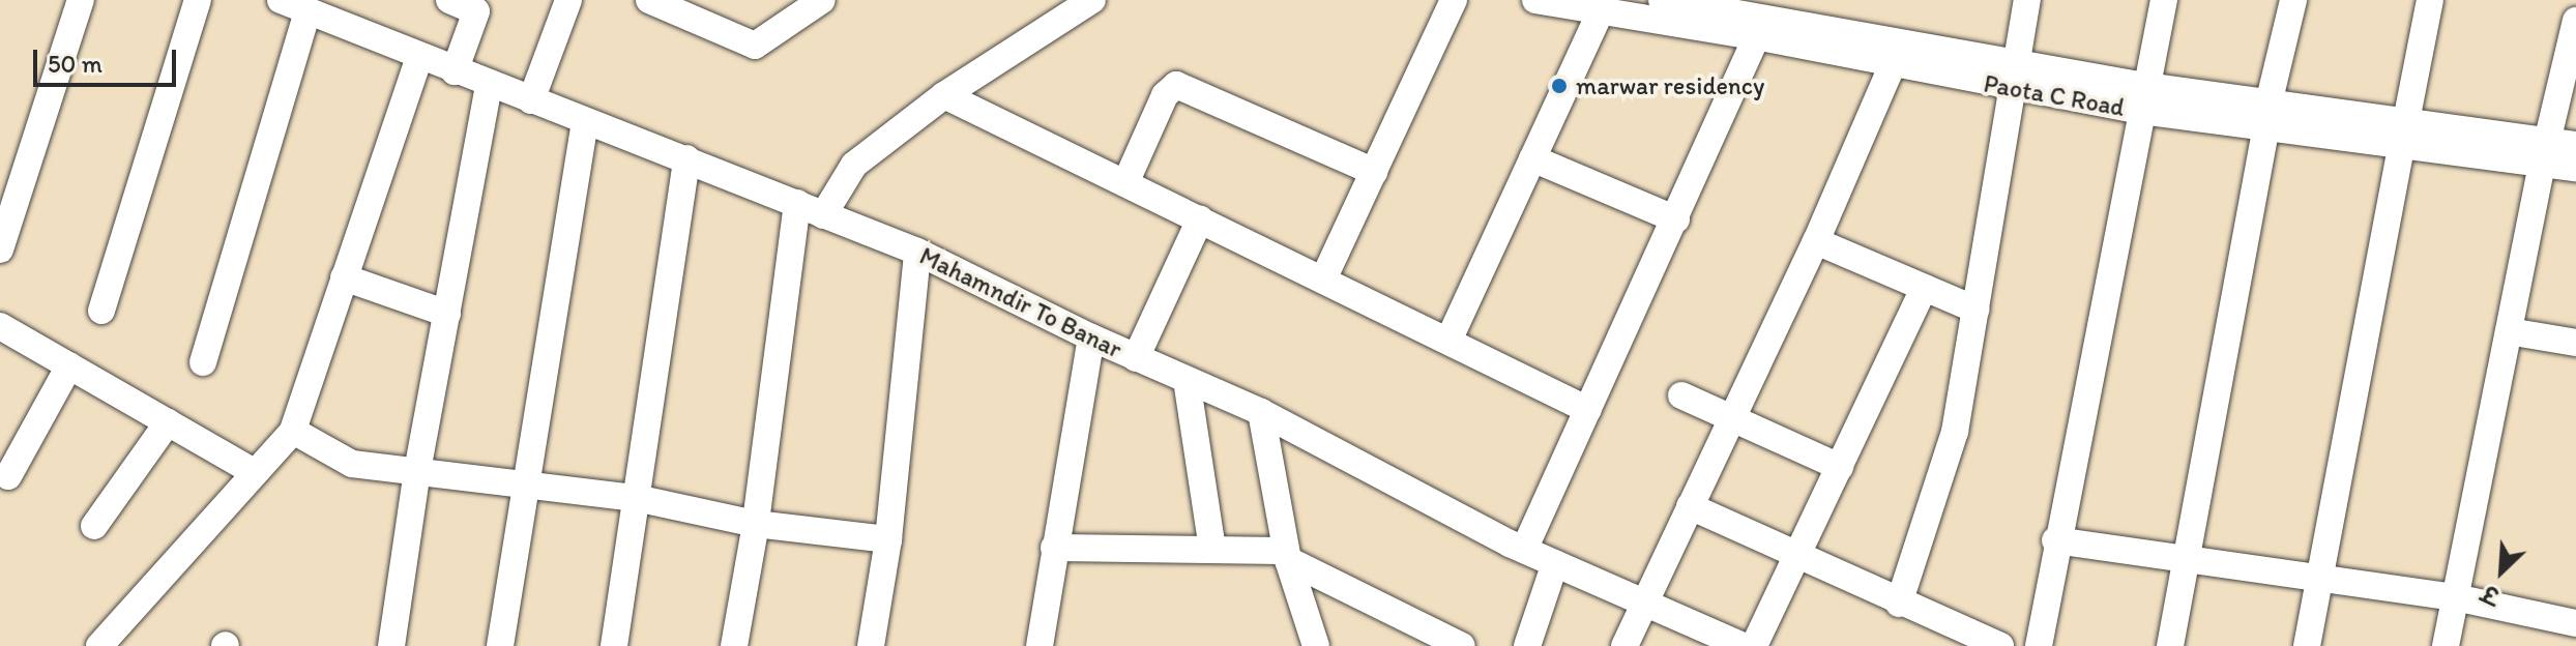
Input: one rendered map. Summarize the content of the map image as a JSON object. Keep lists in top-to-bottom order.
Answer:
{
  "streets": {
    "street": ["Paota C Road", "Mahamndir To Banar"]
  },
  "places": ["marwar residency"],
  "scale_bar": "50 m",
  "north": "bottom left"
}
